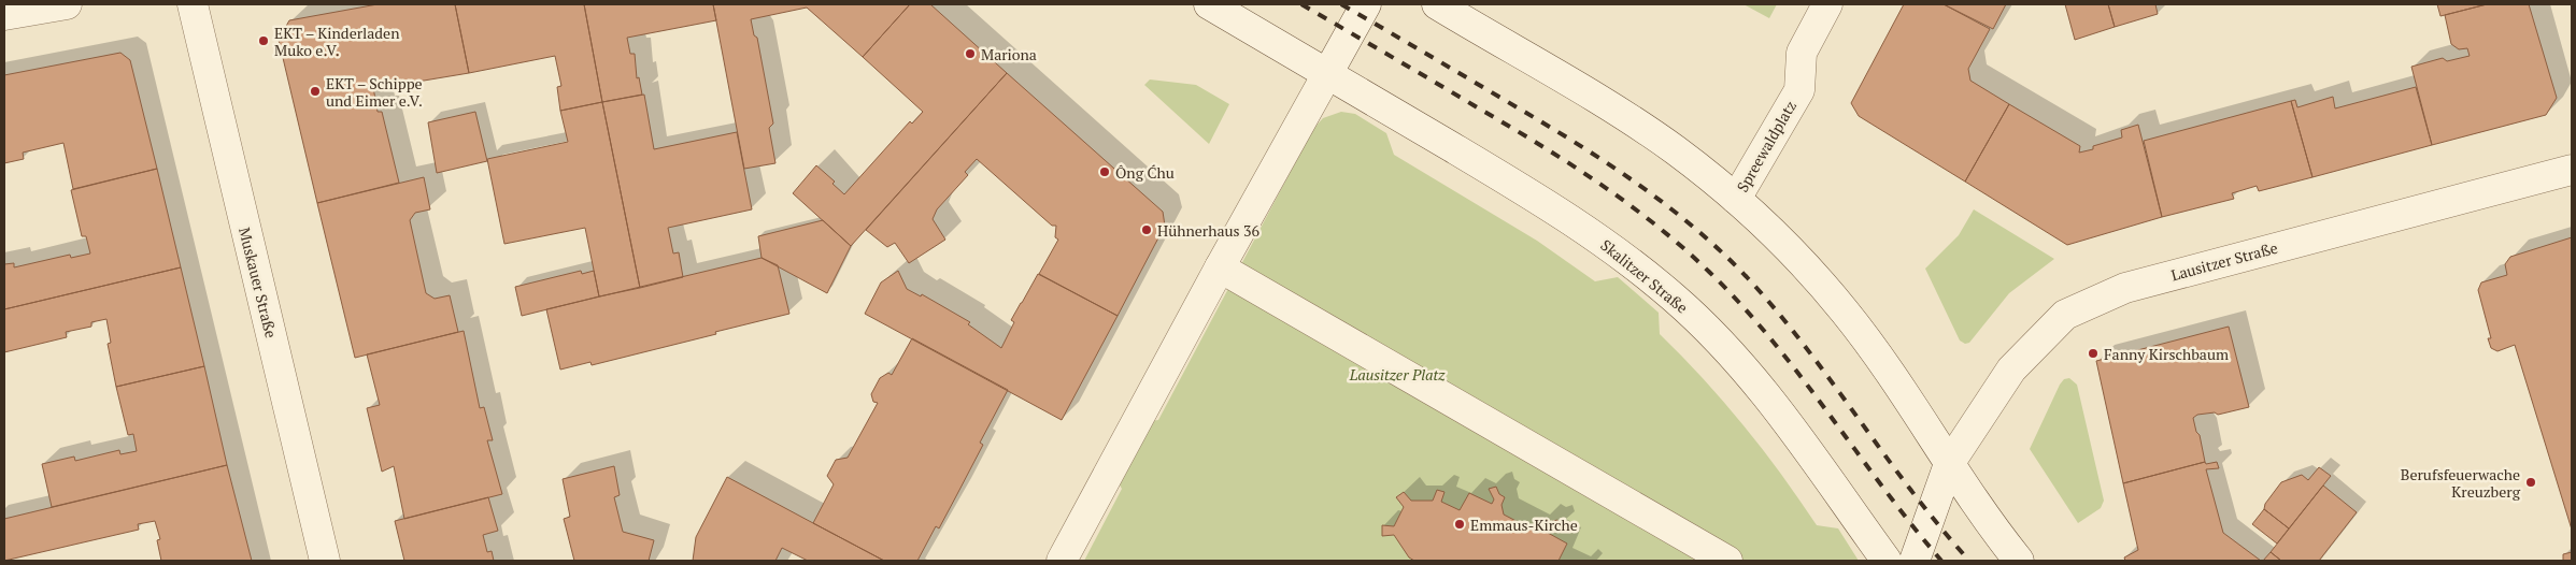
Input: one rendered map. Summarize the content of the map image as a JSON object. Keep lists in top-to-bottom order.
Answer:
{
  "streets": {
    "street": [
      "Spreewaldplatz",
      "Lausitzer Straße",
      "Skalitzer Straße",
      "Muskauer Straße"
    ]
  },
  "parks": ["Lausitzer Platz"],
  "places": [
    "EKT – Kinderladen Muko e.V.",
    "Mariona",
    "EKT – Schippe und Eimer e.V.",
    "Ông Ćhu",
    "Hühnerhaus 36",
    "Fanny Kirschbaum",
    "Berufsfeuerwache Kreuzberg",
    "Emmaus-Kirche"
  ]
}
